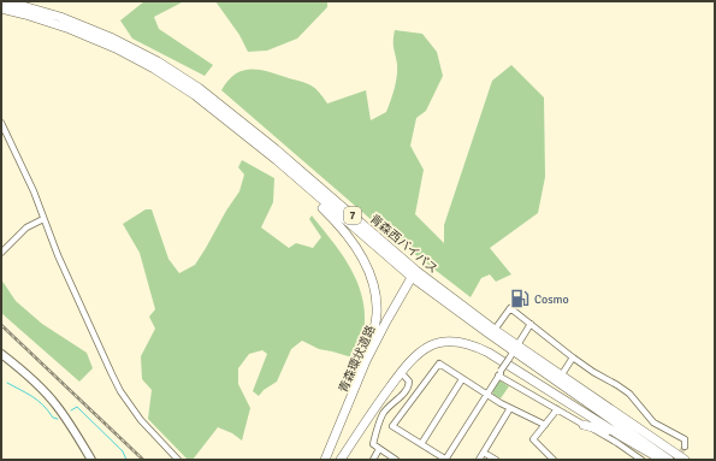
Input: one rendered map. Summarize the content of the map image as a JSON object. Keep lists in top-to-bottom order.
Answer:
{
  "streets": {
    "highway": ["7", "青森西バイパス", "青森環状道路"]
  },
  "crossings": [
    ["青森西バイパス", "青森環状道路"]
  ],
  "places": {
    "fuel station": ["Cosmo"]
  }
}
